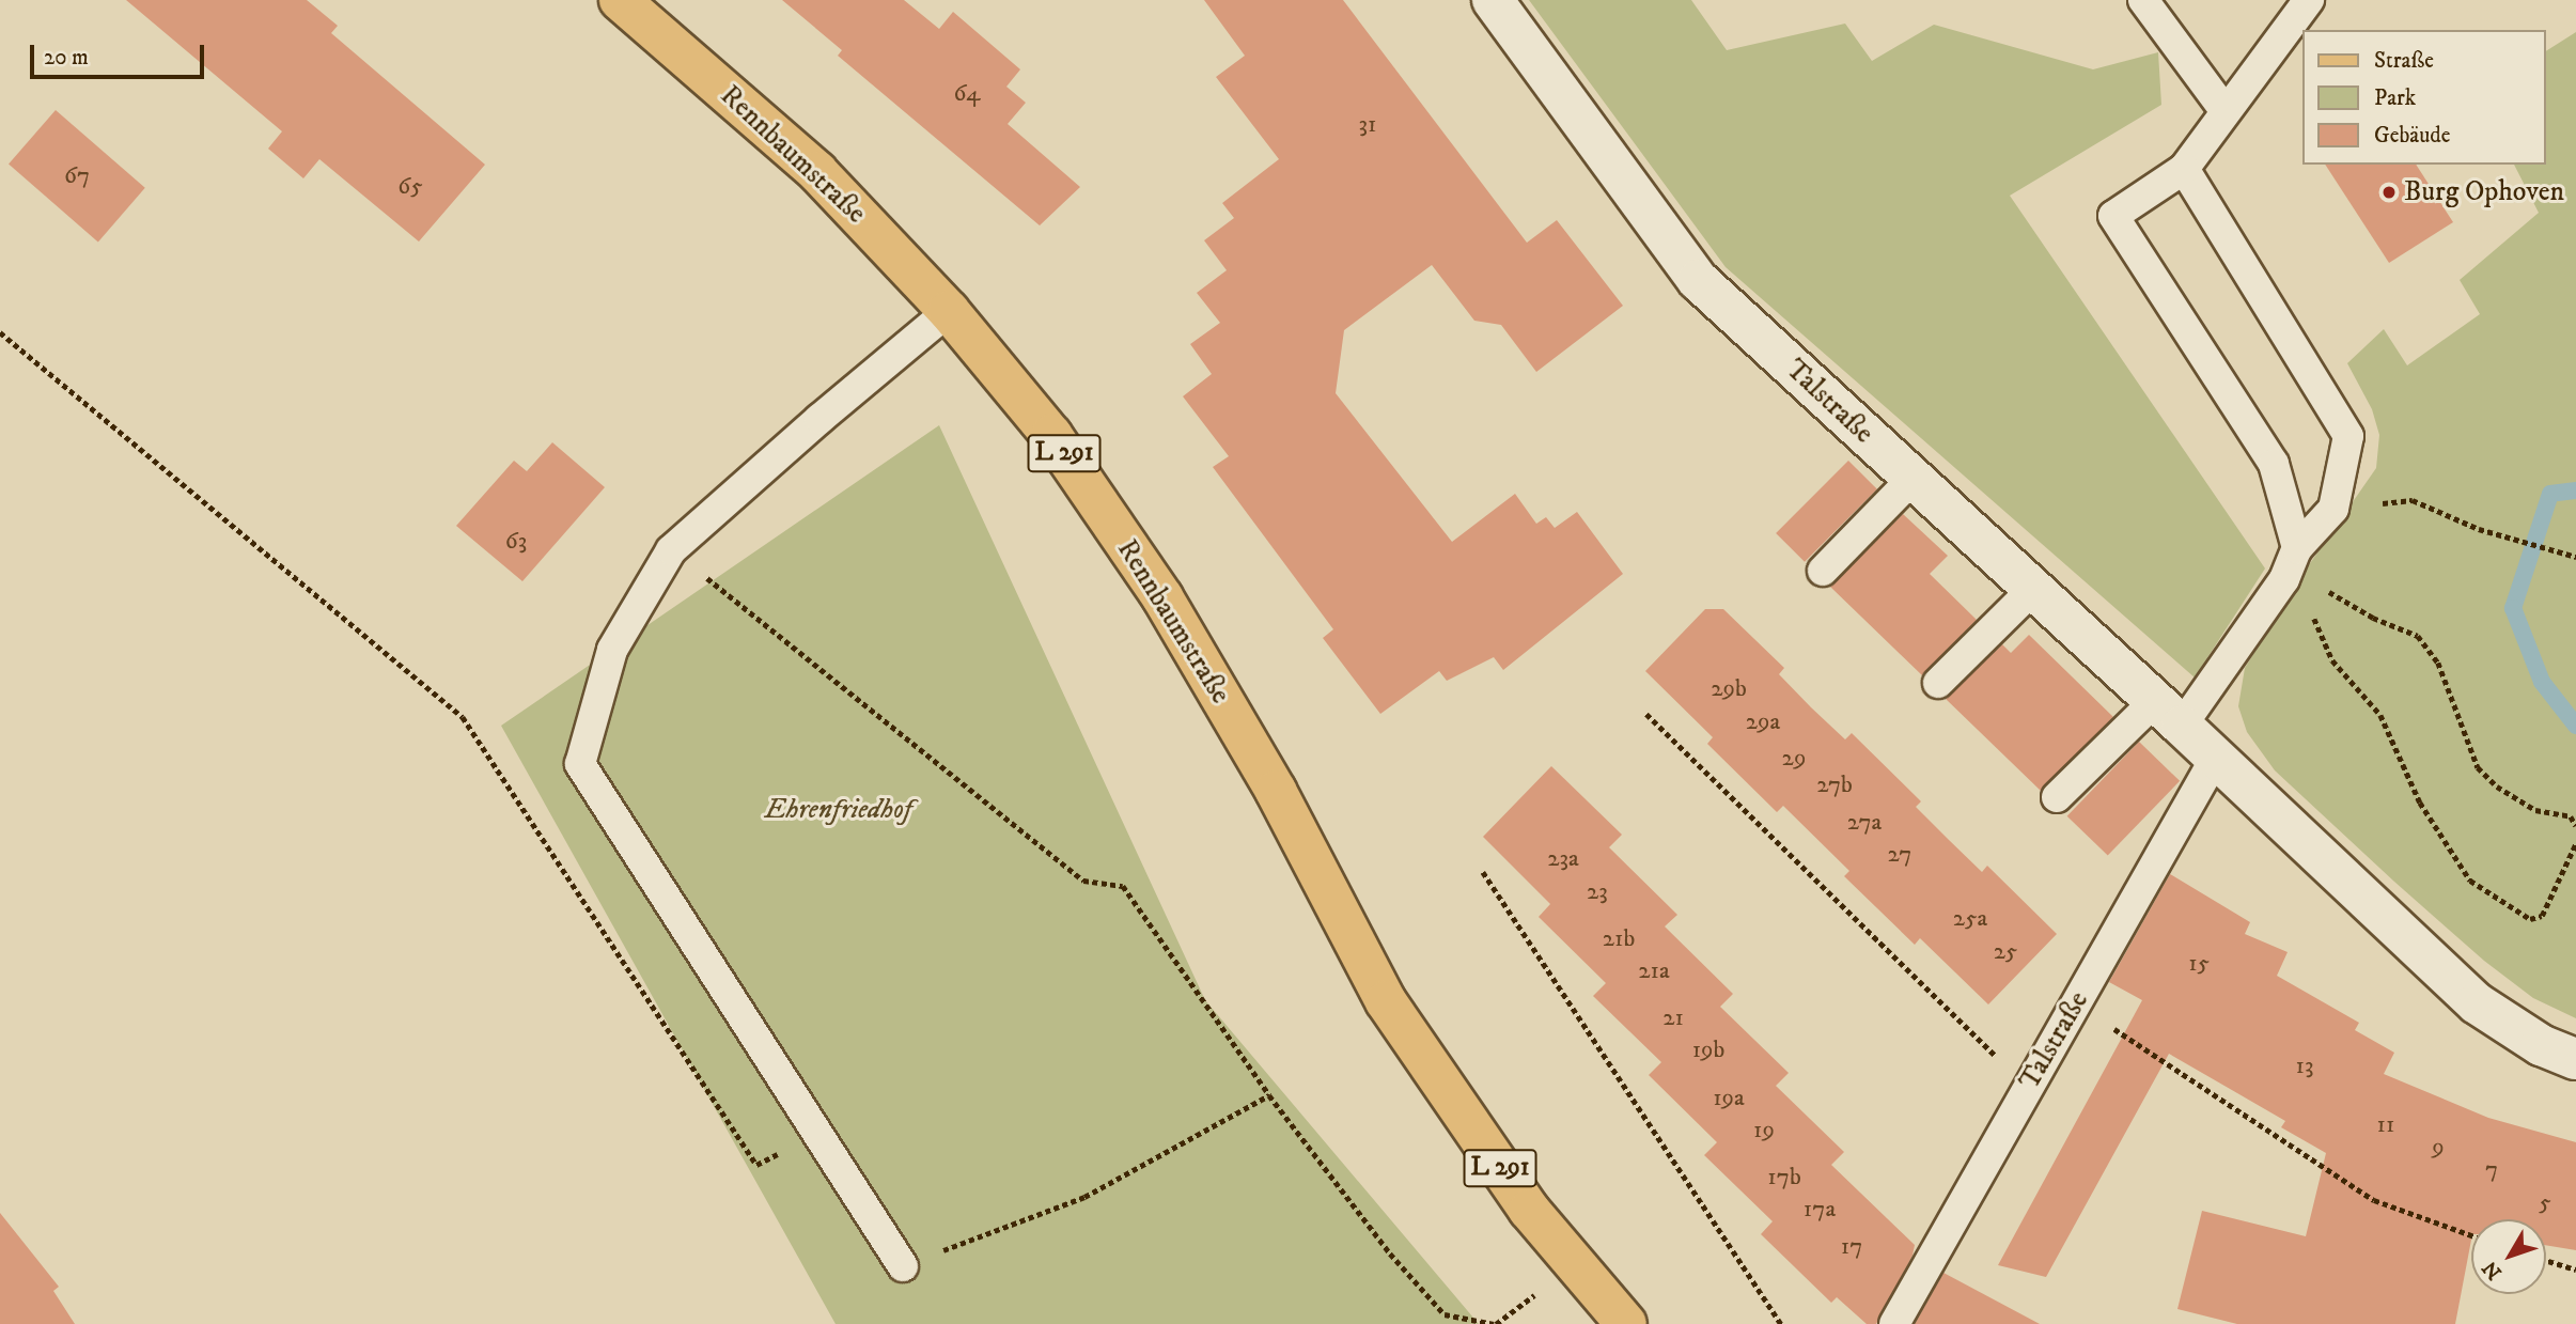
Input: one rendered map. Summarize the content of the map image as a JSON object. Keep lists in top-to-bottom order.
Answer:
{
  "streets": {
    "main road": ["Rennbaumstraße", "L 291"],
    "street": ["Talstraße"]
  },
  "parks": ["Ehrenfriedhof"],
  "places": ["Burg Ophoven"],
  "house_numbers": [
    "64",
    "31",
    "67",
    "65",
    "63",
    "29b",
    "29a",
    "29",
    "27b",
    "27a",
    "27",
    "23a",
    "23",
    "25a",
    "21b",
    "25",
    "15",
    "21a",
    "21",
    "19b",
    "13",
    "19a",
    "11",
    "19",
    "9",
    "7",
    "17b",
    "5",
    "17a",
    "17"
  ],
  "legend": ["Straße", "Park", "Gebäude"],
  "scale_bar": "20 m",
  "north": "bottom left"
}
